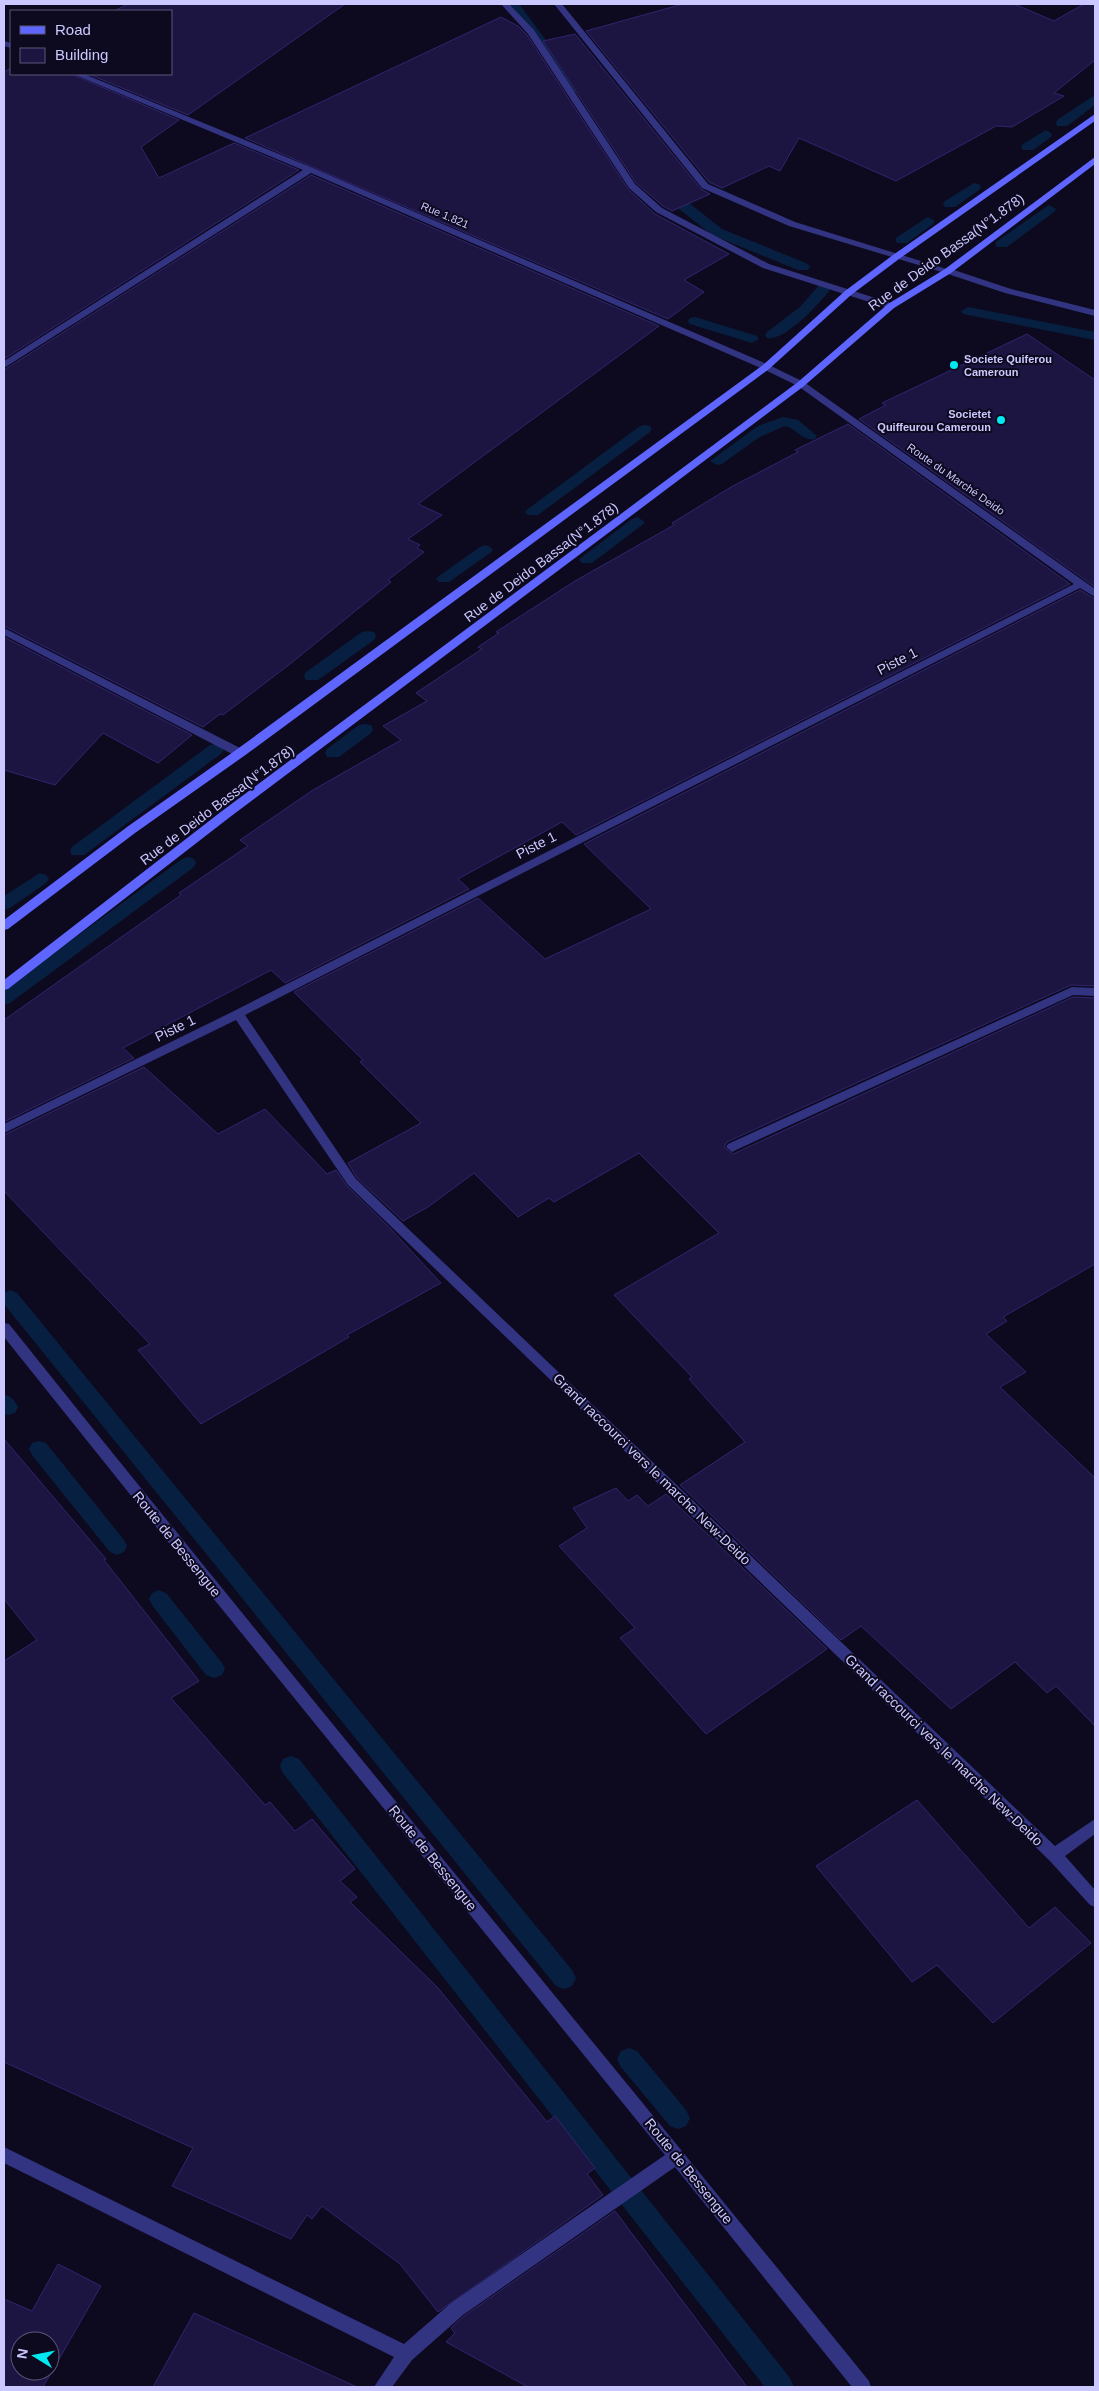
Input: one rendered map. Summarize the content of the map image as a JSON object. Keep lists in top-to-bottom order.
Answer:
{
  "streets": {
    "main road": ["Rue de Deido Bassa(N°1.878)"],
    "street": [
      "Rue 1.821",
      "Route du Marché Deido",
      "Piste 1",
      "Grand raccourci vers le marche New-Deido",
      "Route de Bessengue"
    ]
  },
  "crossings": [
    ["Rue 1.821", "Rue de Deido Bassa(N°1.878)"],
    ["Rue 1.821", "Route du Marché Deido"],
    ["Rue de Deido Bassa(N°1.878)", "Route du Marché Deido"],
    ["Route du Marché Deido", "Piste 1"],
    ["Piste 1", "Grand raccourci vers le marche New-Deido"]
  ],
  "places": ["Societe Quiferou Cameroun", "Societet Quiffeurou Cameroun"],
  "legend": ["Road", "Building"],
  "north": "left"
}
